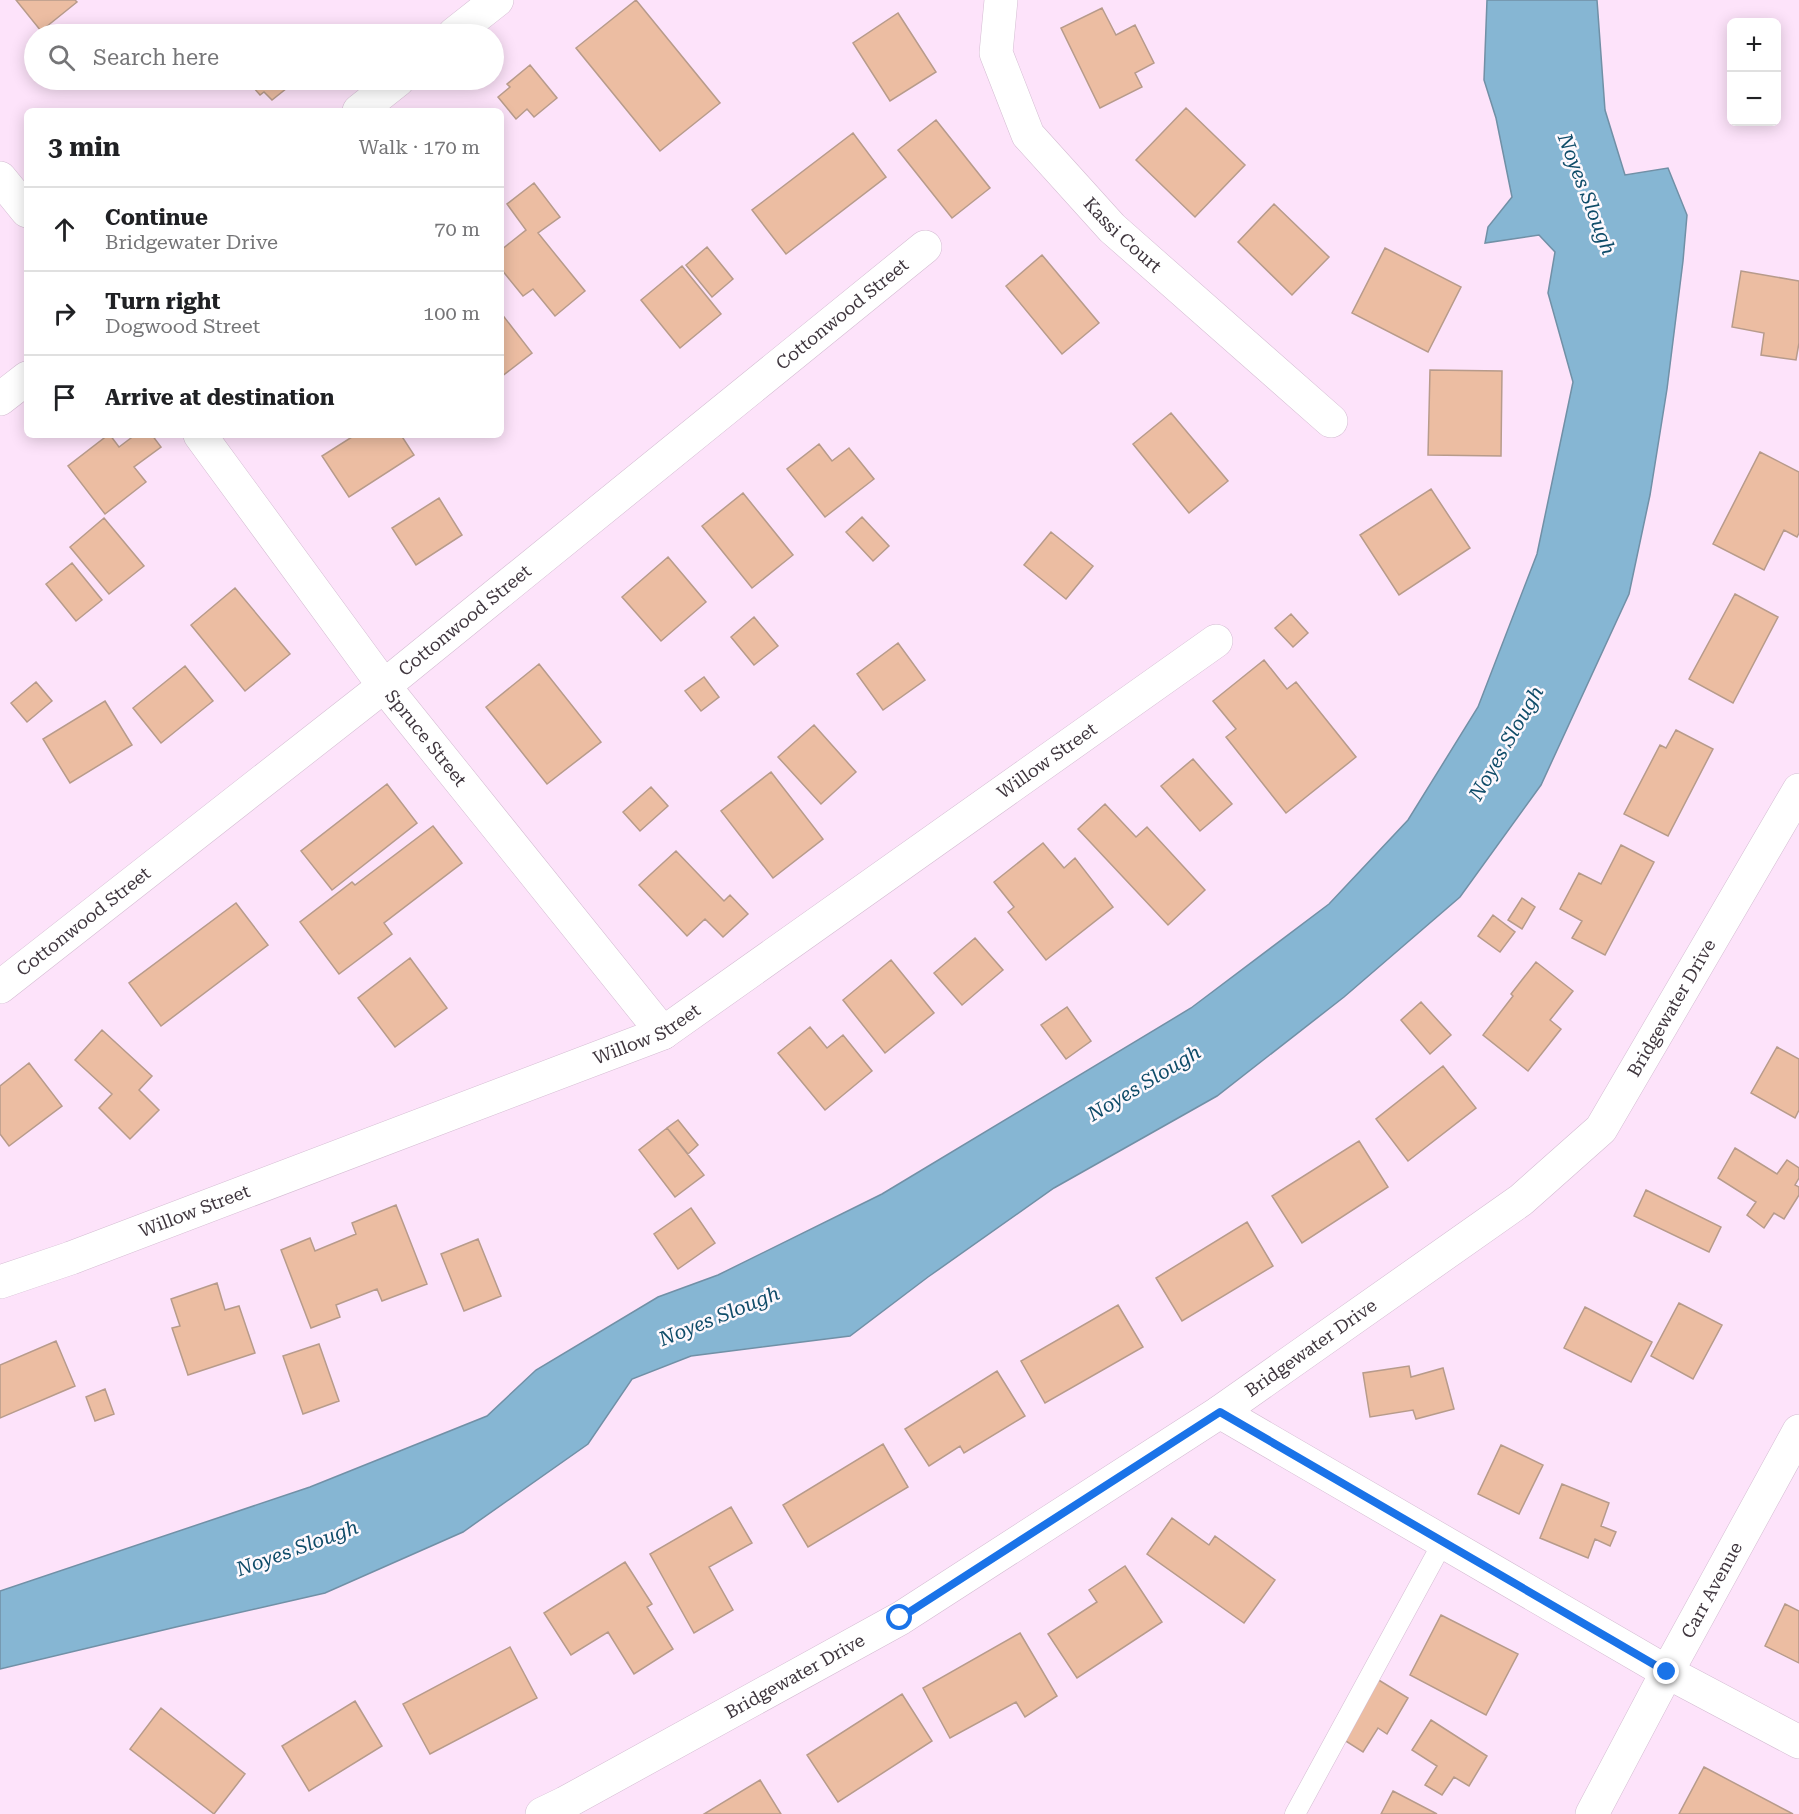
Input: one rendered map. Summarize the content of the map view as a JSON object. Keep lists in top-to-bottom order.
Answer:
{
  "streets": {
    "street": [
      "Kassi Court",
      "Cottonwood Street",
      "Spruce Street",
      "Willow Street",
      "Bridgewater Drive",
      "Carr Avenue"
    ]
  },
  "crossings": [
    ["Cottonwood Street", "Spruce Street"],
    ["Spruce Street", "Willow Street"]
  ],
  "water": ["Noyes Slough"],
  "page": {
    "map_buttons": ["+", "−"],
    "search": "Search here",
    "heading": ["3 min", "Walk · 170 m"],
    "list": [
      ["Continue", "Bridgewater Drive", "70 m"],
      ["Turn right", "Dogwood Street", "100 m"],
      "Arrive at destination"
    ]
  }
}
